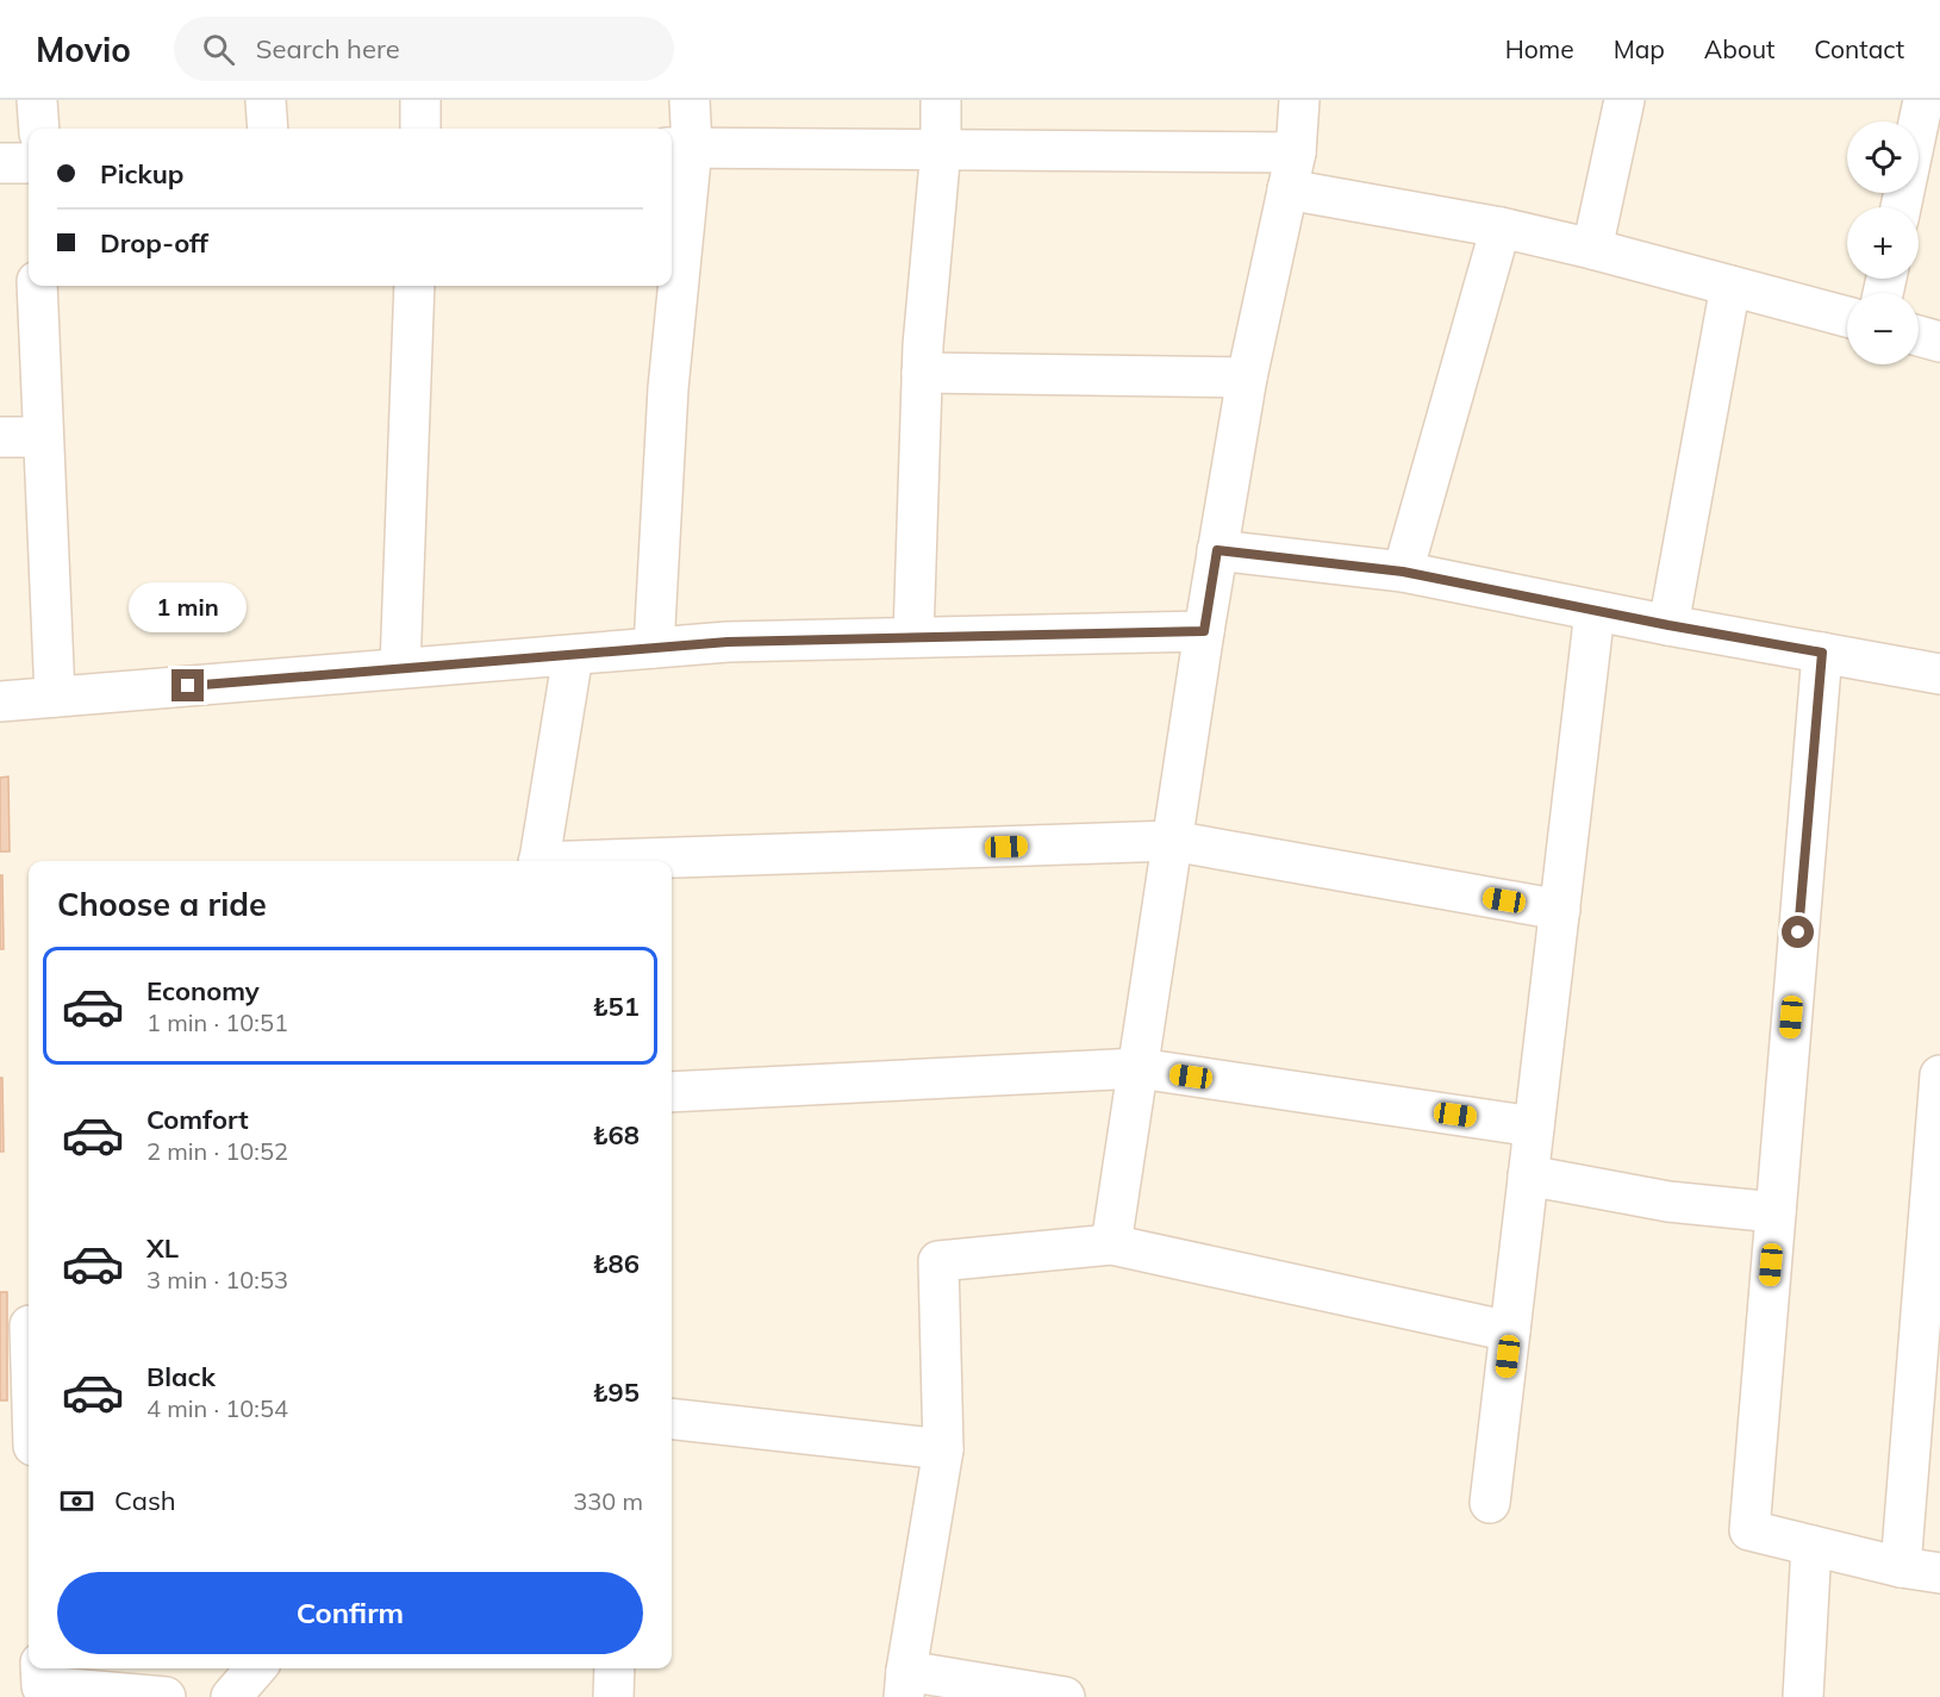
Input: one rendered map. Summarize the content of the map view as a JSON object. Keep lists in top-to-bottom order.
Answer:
{
  "page": {
    "header": "Movio",
    "search": "Search here",
    "nav": [
      "Home",
      "Map",
      "About",
      "Contact"
    ],
    "map_buttons": ["+", "−"],
    "banner": ["Pickup", "Drop-off"],
    "bubble": "1 min",
    "heading": "Choose a ride",
    "list": [
      {
        "name": "Economy",
        "note": "1 min · 10:51",
        "value": "₺51"
      },
      {
        "name": "Comfort",
        "note": "2 min · 10:52",
        "value": "₺68"
      },
      {
        "name": "XL",
        "note": "3 min · 10:53",
        "value": "₺86"
      },
      {
        "name": "Black",
        "note": "4 min · 10:54",
        "value": "₺95"
      }
    ],
    "pay": ["Cash", "330 m"],
    "buttons": "Confirm"
  }
}
